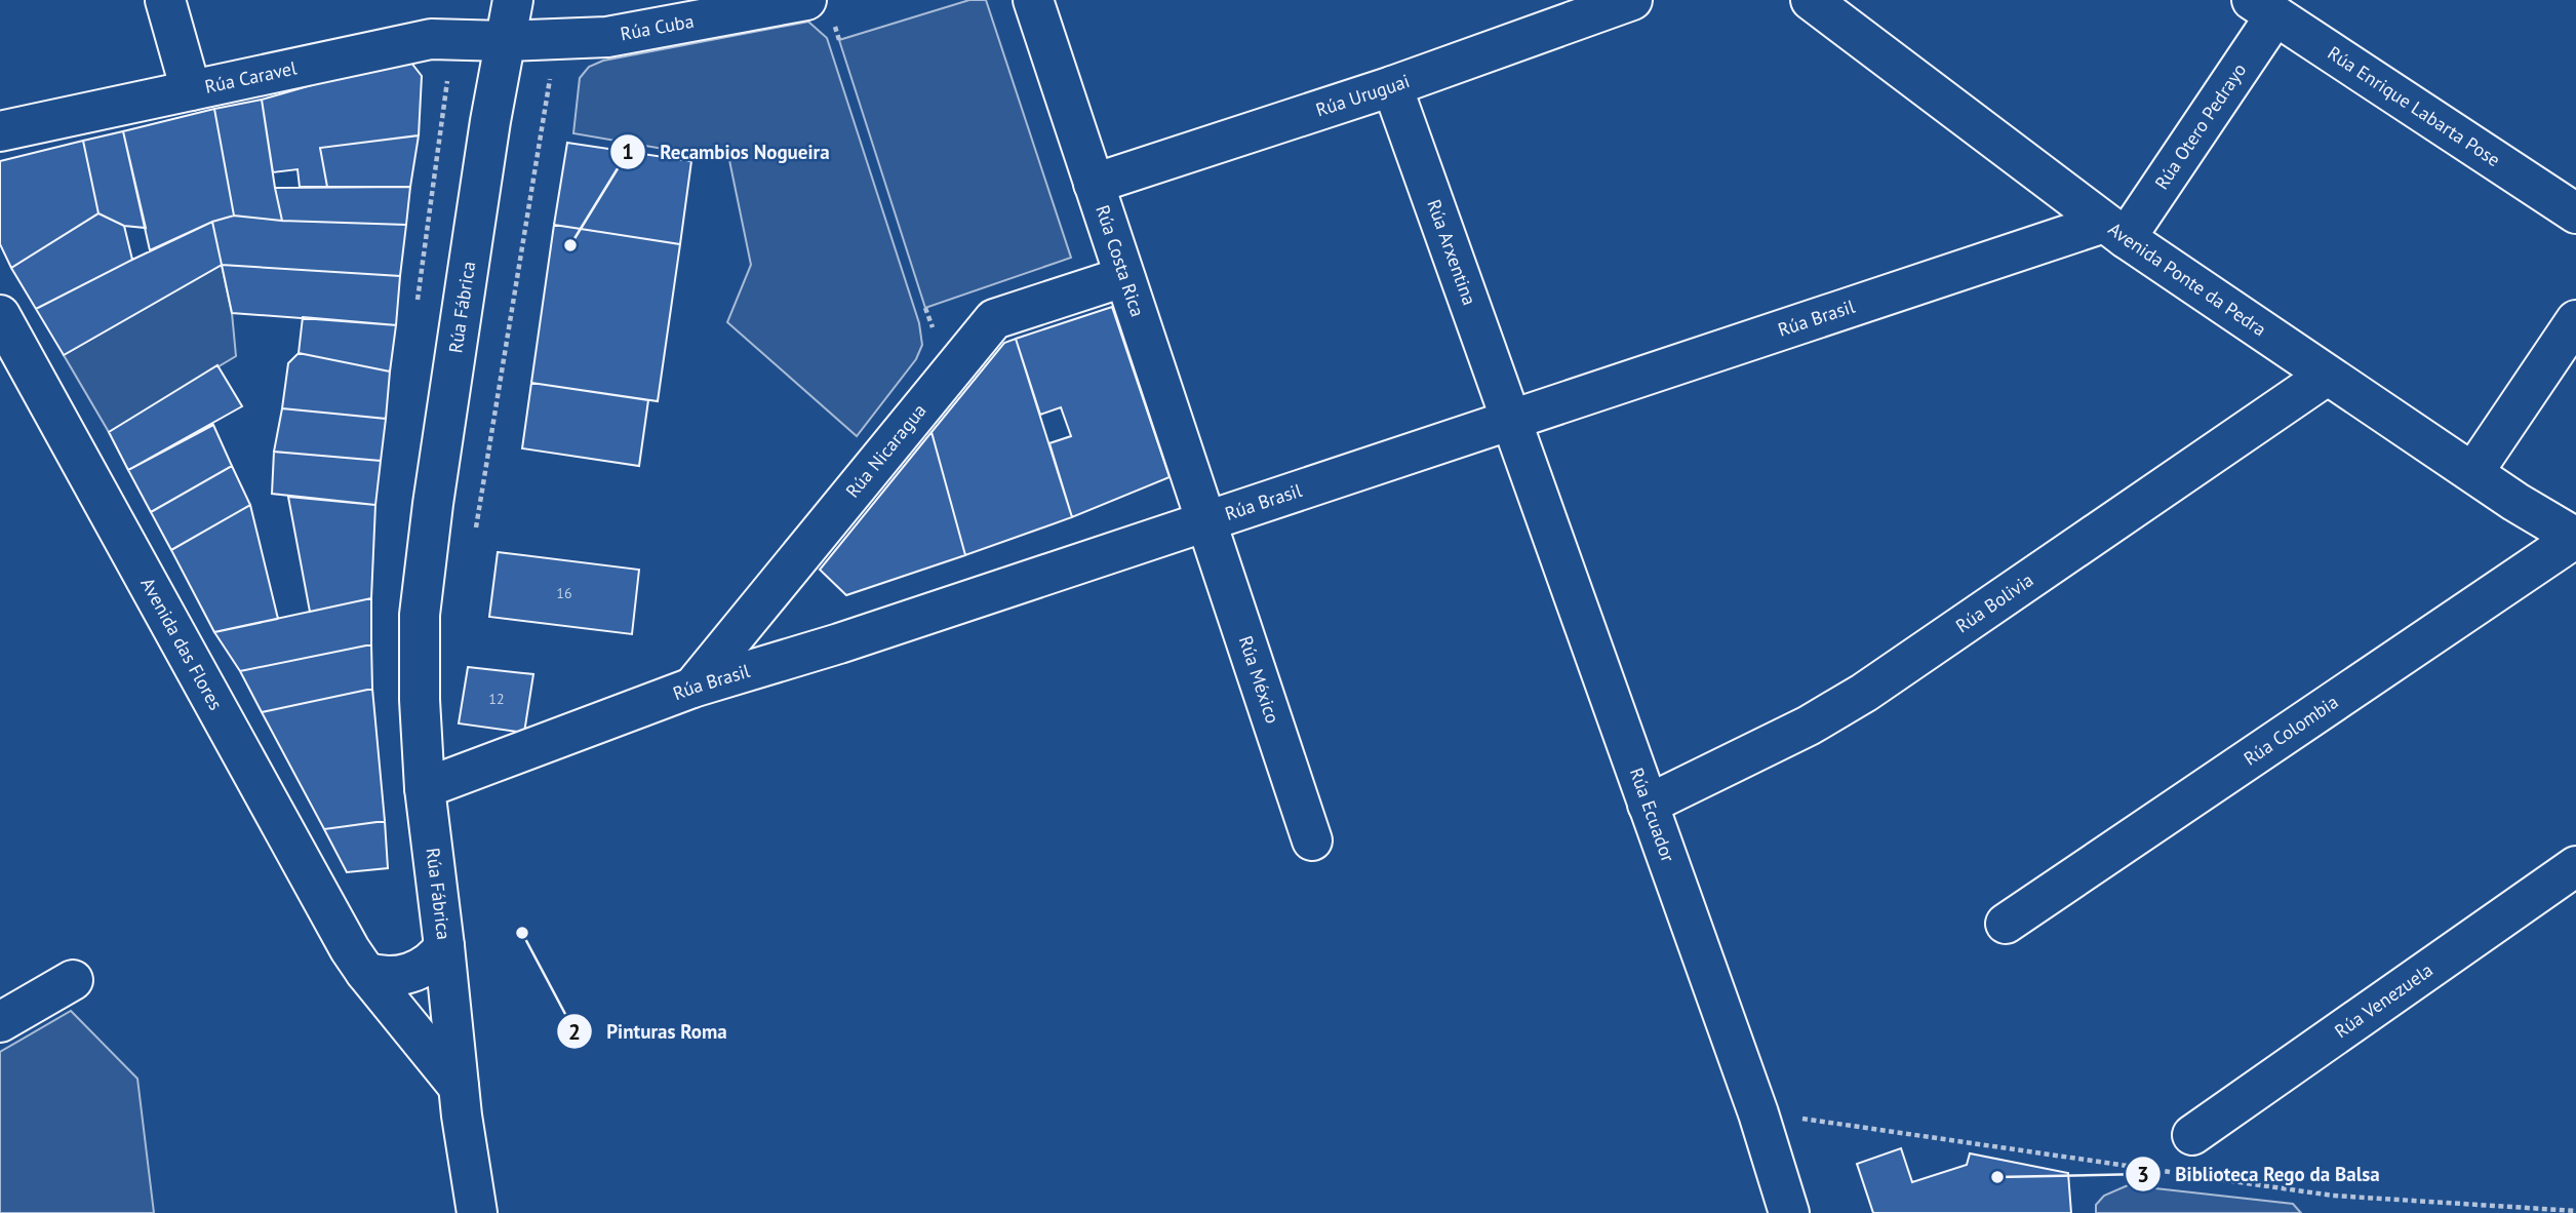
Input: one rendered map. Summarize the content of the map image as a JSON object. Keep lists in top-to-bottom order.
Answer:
{
  "streets": {
    "street": [
      "Rúa Cuba",
      "Rúa Caravel",
      "Rúa Uruguai",
      "Rúa Enrique Labarta Pose",
      "Rúa Otero Pedrayo",
      "Rúa Arxentina",
      "Rúa Costa Rica",
      "Avenida Ponte da Pedra",
      "Rúa Fábrica",
      "Rúa Brasil",
      "Rúa Nicaragua",
      "Rúa Bolivia",
      "Avenida das Flores",
      "Rúa México",
      "Rúa Colombia",
      "Rúa Ecuador",
      "Rúa Venezuela"
    ]
  },
  "crossings": [
    ["Rúa Cuba", "Rúa Caravel"],
    ["Rúa Cuba", "Rúa Fábrica"],
    ["Rúa Caravel", "Rúa Fábrica"],
    ["Rúa Uruguai", "Rúa Arxentina"],
    ["Rúa Uruguai", "Rúa Costa Rica"],
    ["Rúa Enrique Labarta Pose", "Rúa Otero Pedrayo"],
    ["Rúa Otero Pedrayo", "Avenida Ponte da Pedra"],
    ["Rúa Otero Pedrayo", "Rúa Brasil"],
    ["Rúa Arxentina", "Rúa Brasil"],
    ["Rúa Arxentina", "Rúa Ecuador"],
    ["Rúa Costa Rica", "Rúa Brasil"],
    ["Rúa Costa Rica", "Rúa Nicaragua"],
    ["Rúa Costa Rica", "Rúa México"],
    ["Avenida Ponte da Pedra", "Rúa Brasil"],
    ["Avenida Ponte da Pedra", "Rúa Bolivia"],
    ["Avenida Ponte da Pedra", "Rúa Colombia"],
    ["Rúa Fábrica", "Rúa Brasil"],
    ["Rúa Fábrica", "Avenida das Flores"],
    ["Rúa Brasil", "Rúa Nicaragua"],
    ["Rúa Brasil", "Rúa México"],
    ["Rúa Brasil", "Rúa Ecuador"],
    ["Rúa Bolivia", "Rúa Ecuador"]
  ],
  "places": ["Recambios Nogueira", "Pinturas Roma", "Biblioteca Rego da Balsa"],
  "house_numbers": ["16", "12"]
}
